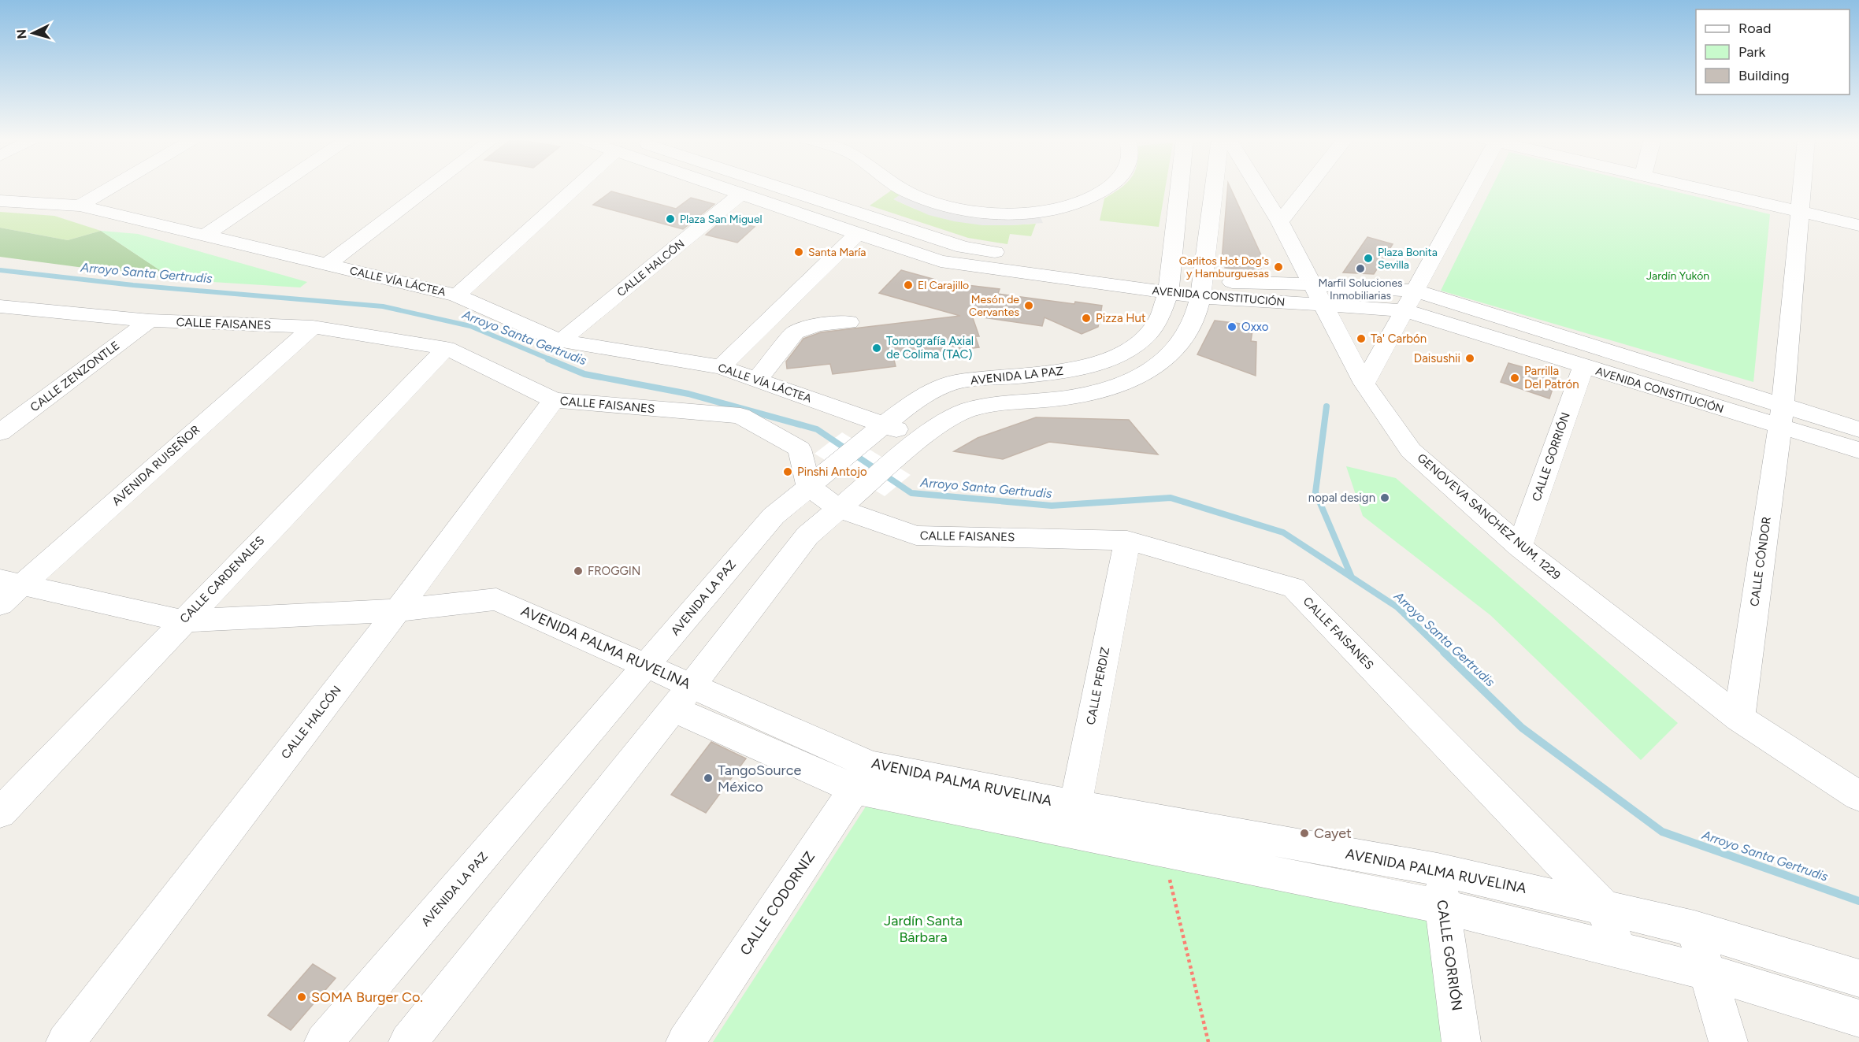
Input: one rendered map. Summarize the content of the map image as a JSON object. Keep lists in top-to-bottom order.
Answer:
{
  "streets": {
    "street": [
      "CALLE HALCÓN",
      "CALLE VÍA LÁCTEA",
      "AVENIDA CONSTITUCIÓN",
      "CALLE FAISANES",
      "AVENIDA LA PAZ",
      "CALLE ZENZONTLE",
      "CALLE GORRIÓN",
      "AVENIDA RUISEÑOR",
      "GENOVEVA SANCHEZ NUM. 1229",
      "CALLE CÓNDOR",
      "CALLE CARDENALES",
      "AVENIDA PALMA RUVELINA",
      "CALLE PERDIZ",
      "CALLE CODORNIZ"
    ]
  },
  "crossings": [
    ["CALLE HALCÓN", "CALLE VÍA LÁCTEA"],
    ["CALLE HALCÓN", "AVENIDA CONSTITUCIÓN"],
    ["CALLE HALCÓN", "CALLE FAISANES"],
    ["CALLE HALCÓN", "AVENIDA PALMA RUVELINA"],
    ["CALLE VÍA LÁCTEA", "AVENIDA LA PAZ"],
    ["AVENIDA CONSTITUCIÓN", "AVENIDA LA PAZ"],
    ["AVENIDA CONSTITUCIÓN", "CALLE GORRIÓN"],
    ["AVENIDA CONSTITUCIÓN", "GENOVEVA SANCHEZ NUM. 1229"],
    ["AVENIDA CONSTITUCIÓN", "CALLE CÓNDOR"],
    ["CALLE FAISANES", "AVENIDA LA PAZ"],
    ["CALLE FAISANES", "CALLE ZENZONTLE"],
    ["CALLE FAISANES", "AVENIDA RUISEÑOR"],
    ["CALLE FAISANES", "CALLE CARDENALES"],
    ["CALLE FAISANES", "AVENIDA PALMA RUVELINA"],
    ["CALLE FAISANES", "CALLE PERDIZ"],
    ["AVENIDA LA PAZ", "AVENIDA PALMA RUVELINA"],
    ["CALLE GORRIÓN", "GENOVEVA SANCHEZ NUM. 1229"],
    ["CALLE GORRIÓN", "AVENIDA PALMA RUVELINA"],
    ["AVENIDA RUISEÑOR", "AVENIDA PALMA RUVELINA"],
    ["GENOVEVA SANCHEZ NUM. 1229", "CALLE CÓNDOR"],
    ["CALLE CARDENALES", "AVENIDA PALMA RUVELINA"],
    ["AVENIDA PALMA RUVELINA", "CALLE PERDIZ"],
    ["AVENIDA PALMA RUVELINA", "CALLE CODORNIZ"]
  ],
  "water": ["Arroyo Santa Gertrudis"],
  "parks": ["Jardín Yukón", "Jardín Santa Bárbara"],
  "places": [
    "Plaza San Miguel",
    "Santa María",
    "Plaza Bonita Sevilla",
    "Carlitos Hot Dog's y Hamburguesas",
    "Marfil Soluciones Inmobiliarias",
    "El Carajillo",
    "Mesón de Cervantes",
    "Pizza Hut",
    "Oxxo",
    "Ta' Carbón",
    "Tomografía Axial de Colima (TAC)",
    "Daisushii",
    "Parrilla Del Patrón",
    "Pinshi Antojo",
    "nopal design",
    "FROGGIN",
    "TangoSource México",
    "Cayet",
    "SOMA Burger Co."
  ],
  "legend": ["Road", "Park", "Building"],
  "north": "left"
}
